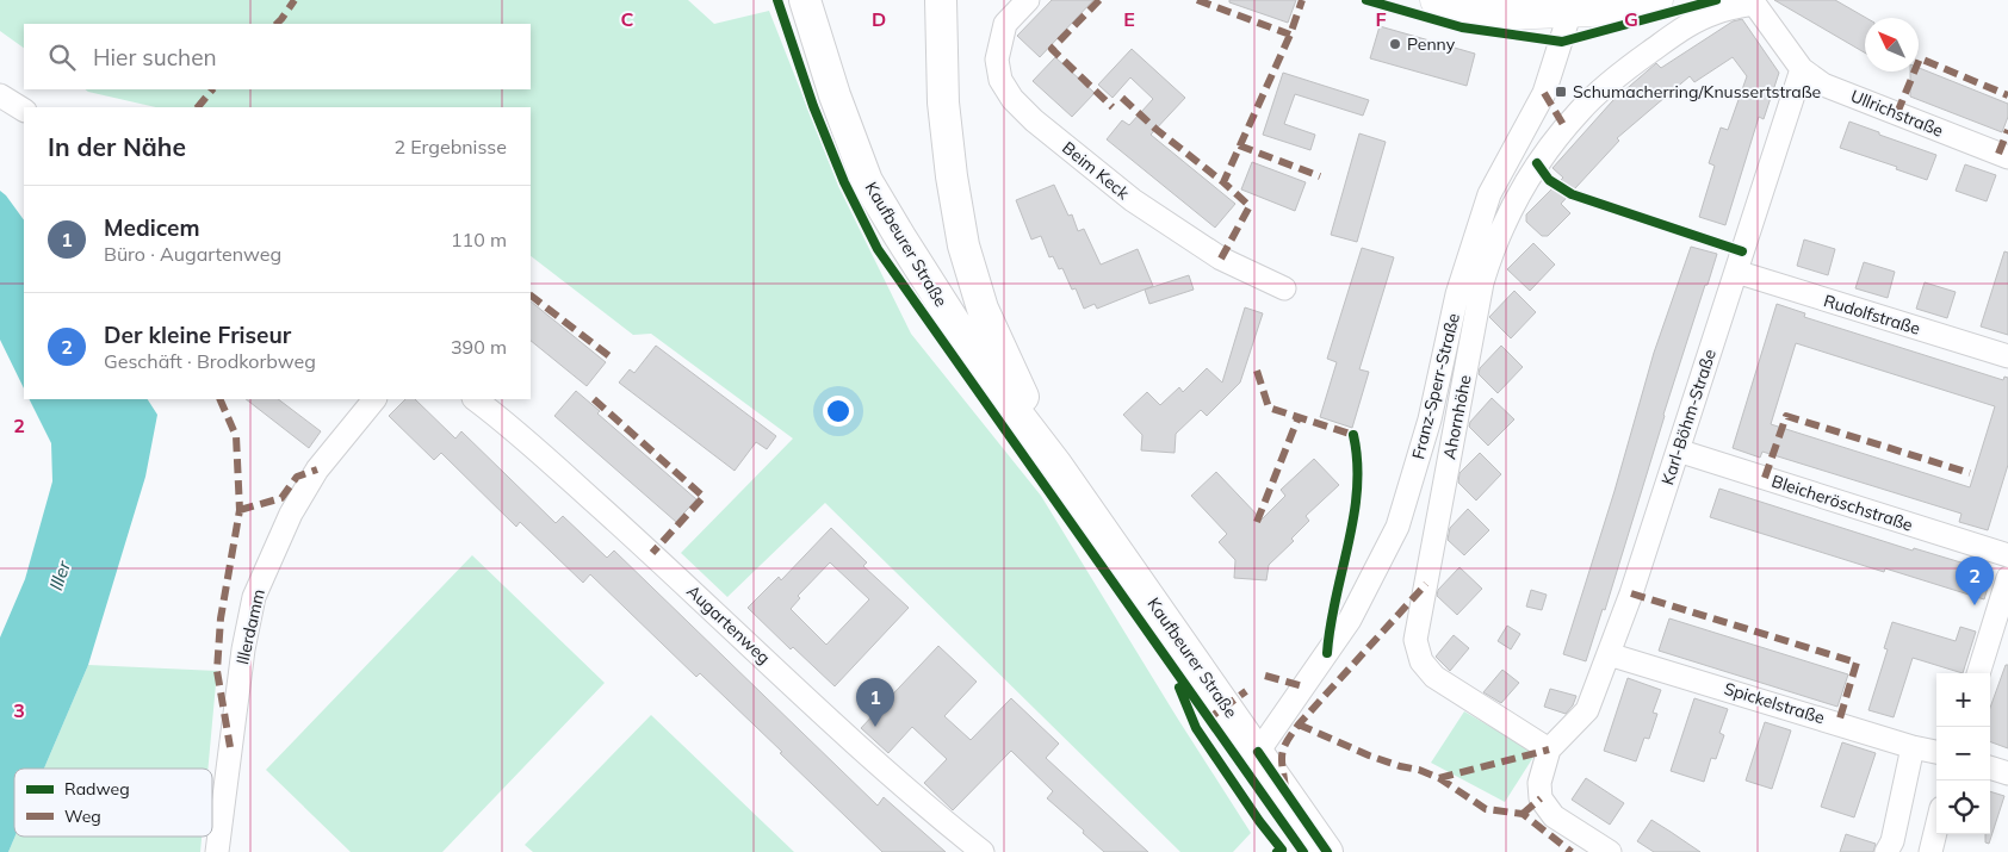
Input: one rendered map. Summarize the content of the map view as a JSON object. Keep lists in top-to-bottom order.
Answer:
{
  "streets": {
    "street": [
      "Ullrichstraße",
      "Beim Keck",
      "Kaufbeurer Straße",
      "Rudolfstraße",
      "Franz-Sperr-Straße",
      "Ahornhöhe",
      "Karl-Böhm-Straße",
      "Bleicheröschstraße",
      "Augartenweg",
      "Illerdamm",
      "Spickelstraße"
    ]
  },
  "crossings": [
    ["Ullrichstraße", "Ahornhöhe"],
    ["Ullrichstraße", "Karl-Böhm-Straße"],
    ["Kaufbeurer Straße", "Franz-Sperr-Straße"],
    ["Rudolfstraße", "Karl-Böhm-Straße"],
    ["Ahornhöhe", "Karl-Böhm-Straße"],
    ["Karl-Böhm-Straße", "Bleicheröschstraße"],
    ["Karl-Böhm-Straße", "Spickelstraße"]
  ],
  "water": ["Iller"],
  "places": {
    "other": ["Penny"],
    "transit": ["Schumacherring/Knussertstraße"]
  },
  "legend": ["Radweg", "Weg"],
  "north": "top left",
  "page": {
    "search": "Hier suchen",
    "heading": ["In der Nähe", "2 Ergebnisse"],
    "list": [
      {
        "mark": "1",
        "name": "Medicem",
        "note": "Büro · Augartenweg",
        "value": "110 m"
      },
      {
        "mark": "2",
        "name": "Der kleine Friseur",
        "note": "Geschäft · Brodkorbweg",
        "value": "390 m"
      }
    ],
    "pins": ["2", "1"],
    "map_buttons": ["+", "−"]
  },
  "grid": {
    "columns": [
      "C",
      "D",
      "E",
      "F",
      "G"
    ],
    "rows": ["2", "3"]
  }
}
